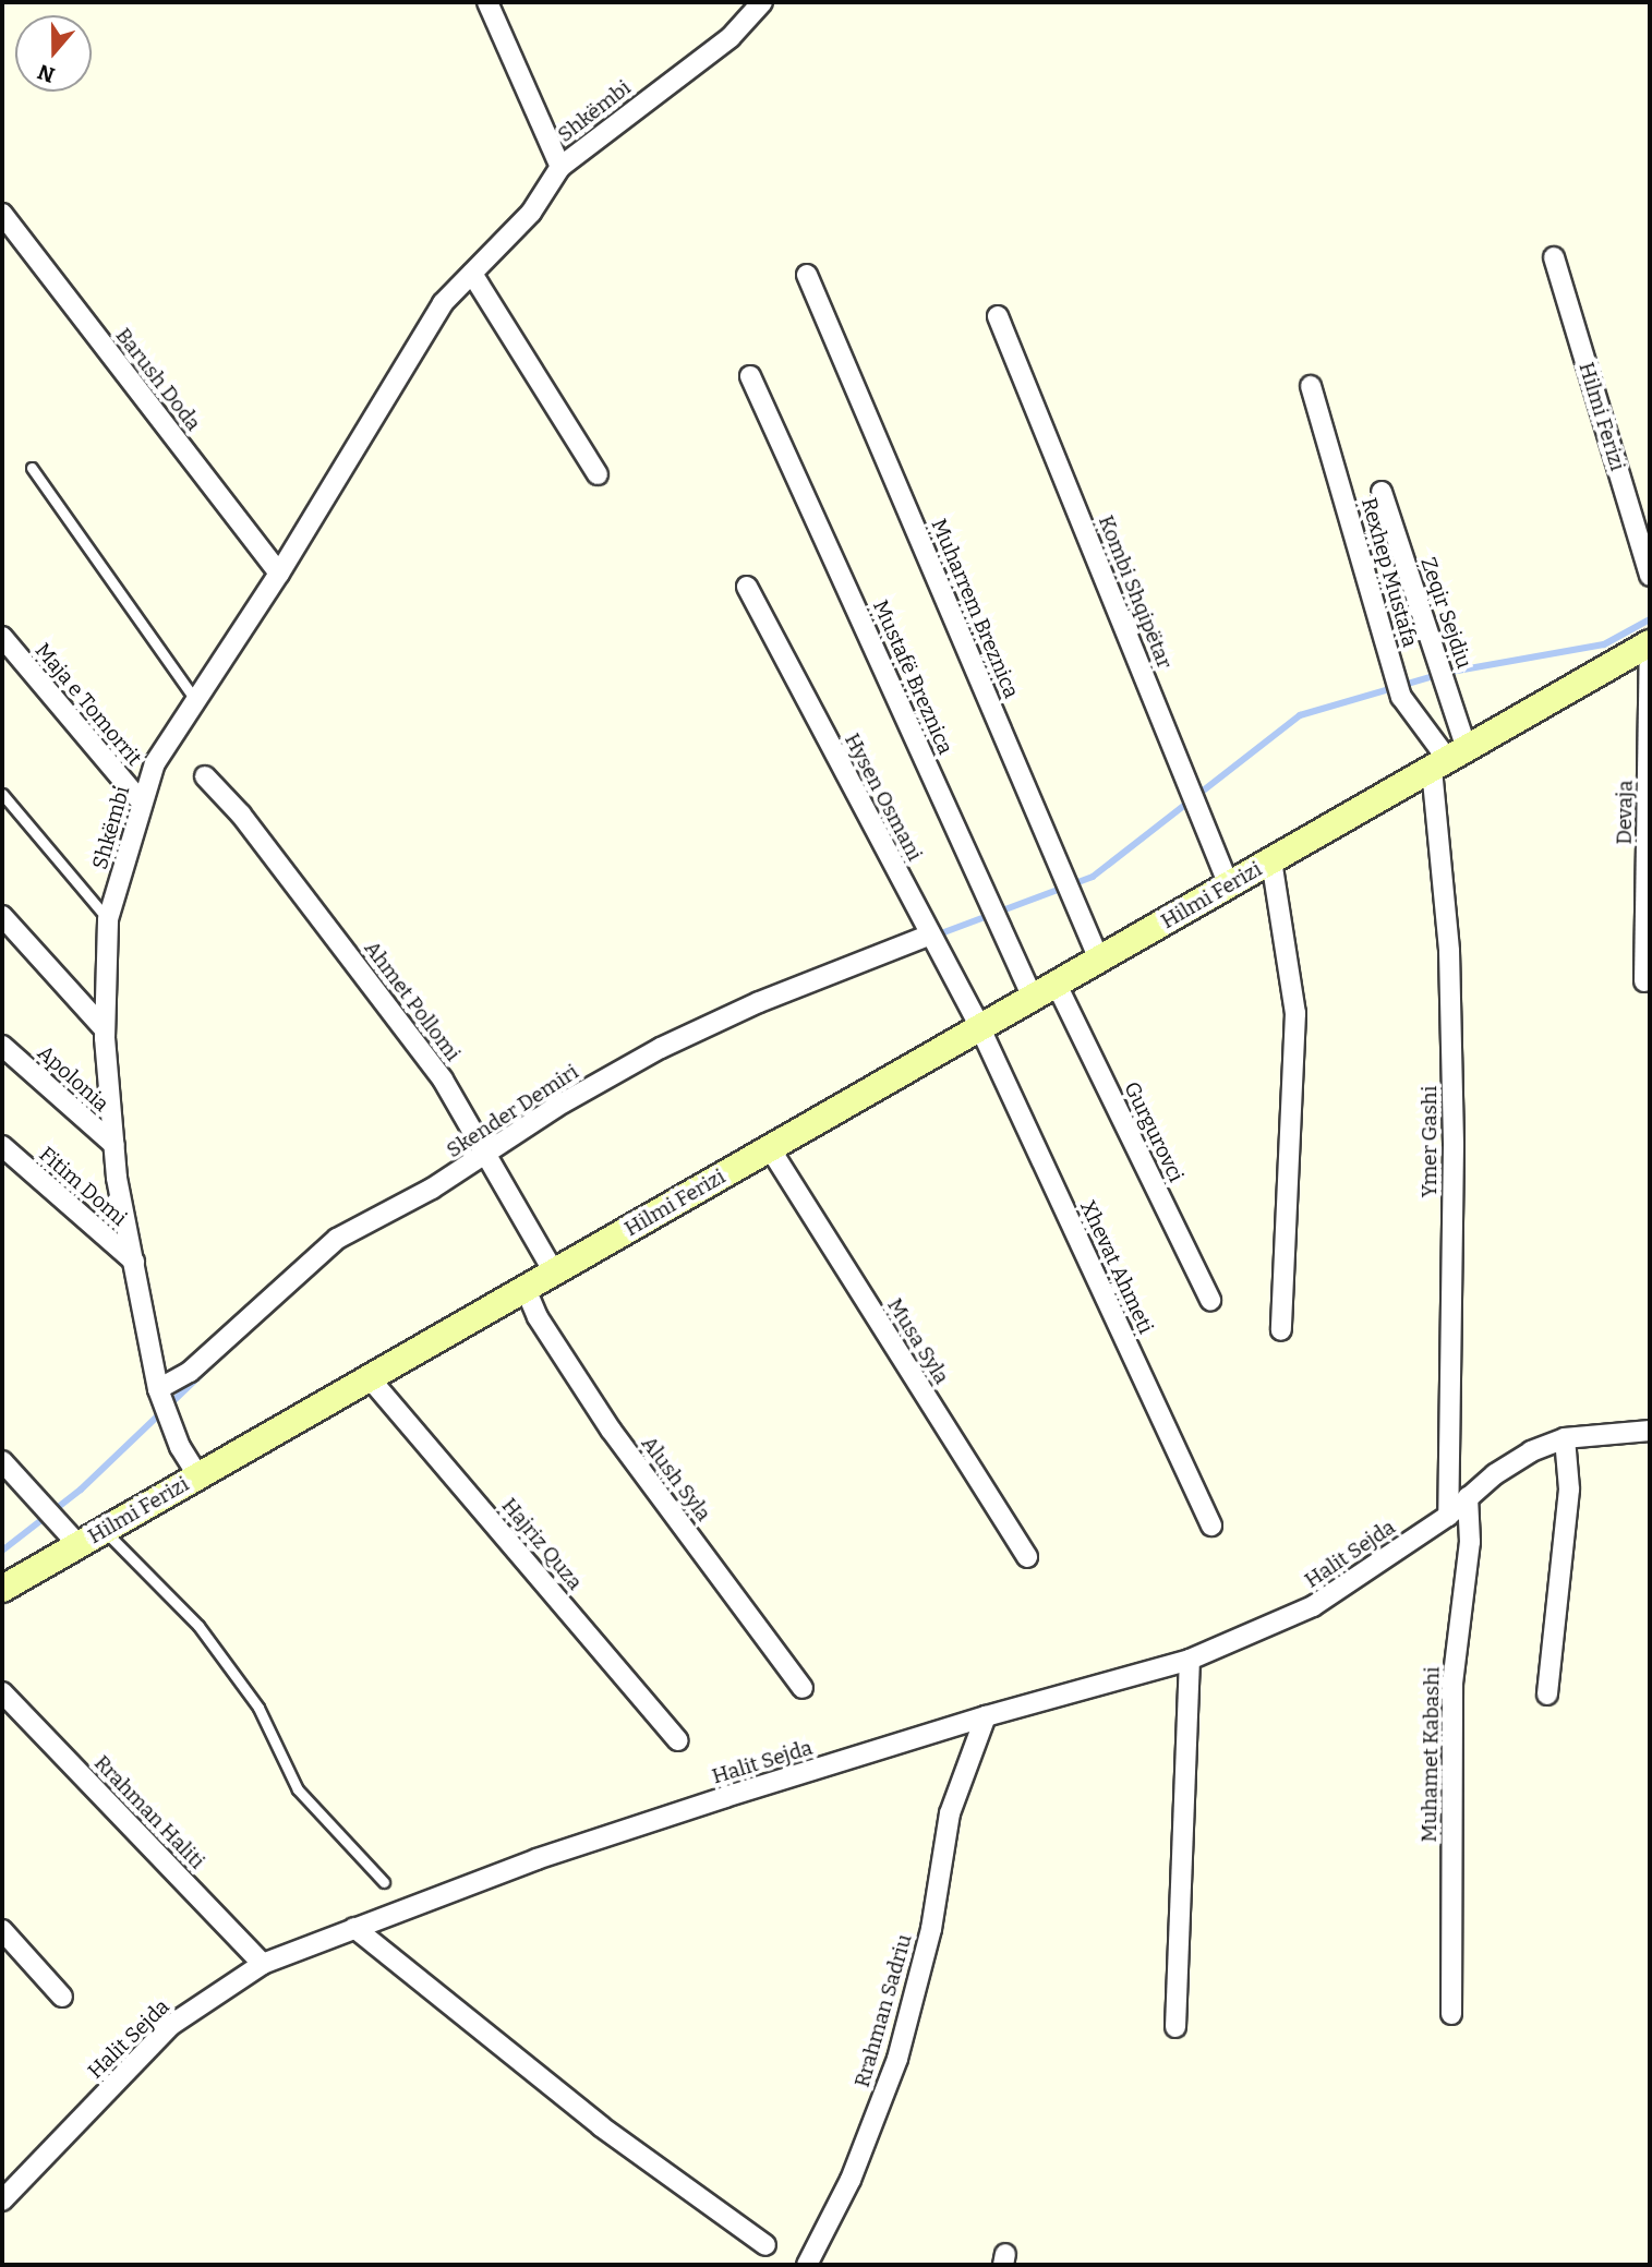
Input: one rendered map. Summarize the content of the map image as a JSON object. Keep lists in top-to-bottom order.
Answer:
{
  "streets": {
    "street": [
      "Shkëmbi",
      "Barush Doda",
      "Hilmi Ferizi",
      "Rexhep Mustafa",
      "Kombi Shqipëtar",
      "Muharrem Breznica",
      "Zeqir Sejdiu",
      "Mustafë Breznica",
      "Maja e Tomorrit",
      "Hysen Osmani",
      "Devaja",
      "Ahmet Pollomi",
      "Apolonia",
      "Skender Demiri",
      "Gurgurovci",
      "Ymer Gashi",
      "Fitim Domi",
      "Xhevat Ahmeti",
      "Musa Syla",
      "Alush Syla",
      "Hajriz Quza",
      "Halit Sejda",
      "Muhamet Kabashi",
      "Rrahman Haliti",
      "Rrahman Sadriu"
    ]
  },
  "crossings": [
    ["Shkëmbi", "Barush Doda"],
    ["Shkëmbi", "Hilmi Ferizi"],
    ["Shkëmbi", "Maja e Tomorrit"],
    ["Shkëmbi", "Apolonia"],
    ["Shkëmbi", "Skender Demiri"],
    ["Shkëmbi", "Fitim Domi"],
    ["Hilmi Ferizi", "Rexhep Mustafa"],
    ["Hilmi Ferizi", "Kombi Shqipëtar"],
    ["Hilmi Ferizi", "Muharrem Breznica"],
    ["Hilmi Ferizi", "Zeqir Sejdiu"],
    ["Hilmi Ferizi", "Mustafë Breznica"],
    ["Hilmi Ferizi", "Hysen Osmani"],
    ["Hilmi Ferizi", "Devaja"],
    ["Hilmi Ferizi", "Ahmet Pollomi"],
    ["Hilmi Ferizi", "Gurgurovci"],
    ["Hilmi Ferizi", "Ymer Gashi"],
    ["Hilmi Ferizi", "Xhevat Ahmeti"],
    ["Hilmi Ferizi", "Musa Syla"],
    ["Hilmi Ferizi", "Alush Syla"],
    ["Hilmi Ferizi", "Hajriz Quza"],
    ["Rexhep Mustafa", "Zeqir Sejdiu"],
    ["Rexhep Mustafa", "Ymer Gashi"],
    ["Zeqir Sejdiu", "Ymer Gashi"],
    ["Hysen Osmani", "Skender Demiri"],
    ["Hysen Osmani", "Xhevat Ahmeti"],
    ["Ahmet Pollomi", "Skender Demiri"],
    ["Ymer Gashi", "Halit Sejda"],
    ["Halit Sejda", "Rrahman Haliti"],
    ["Halit Sejda", "Rrahman Sadriu"]
  ],
  "north": "bottom"
}
